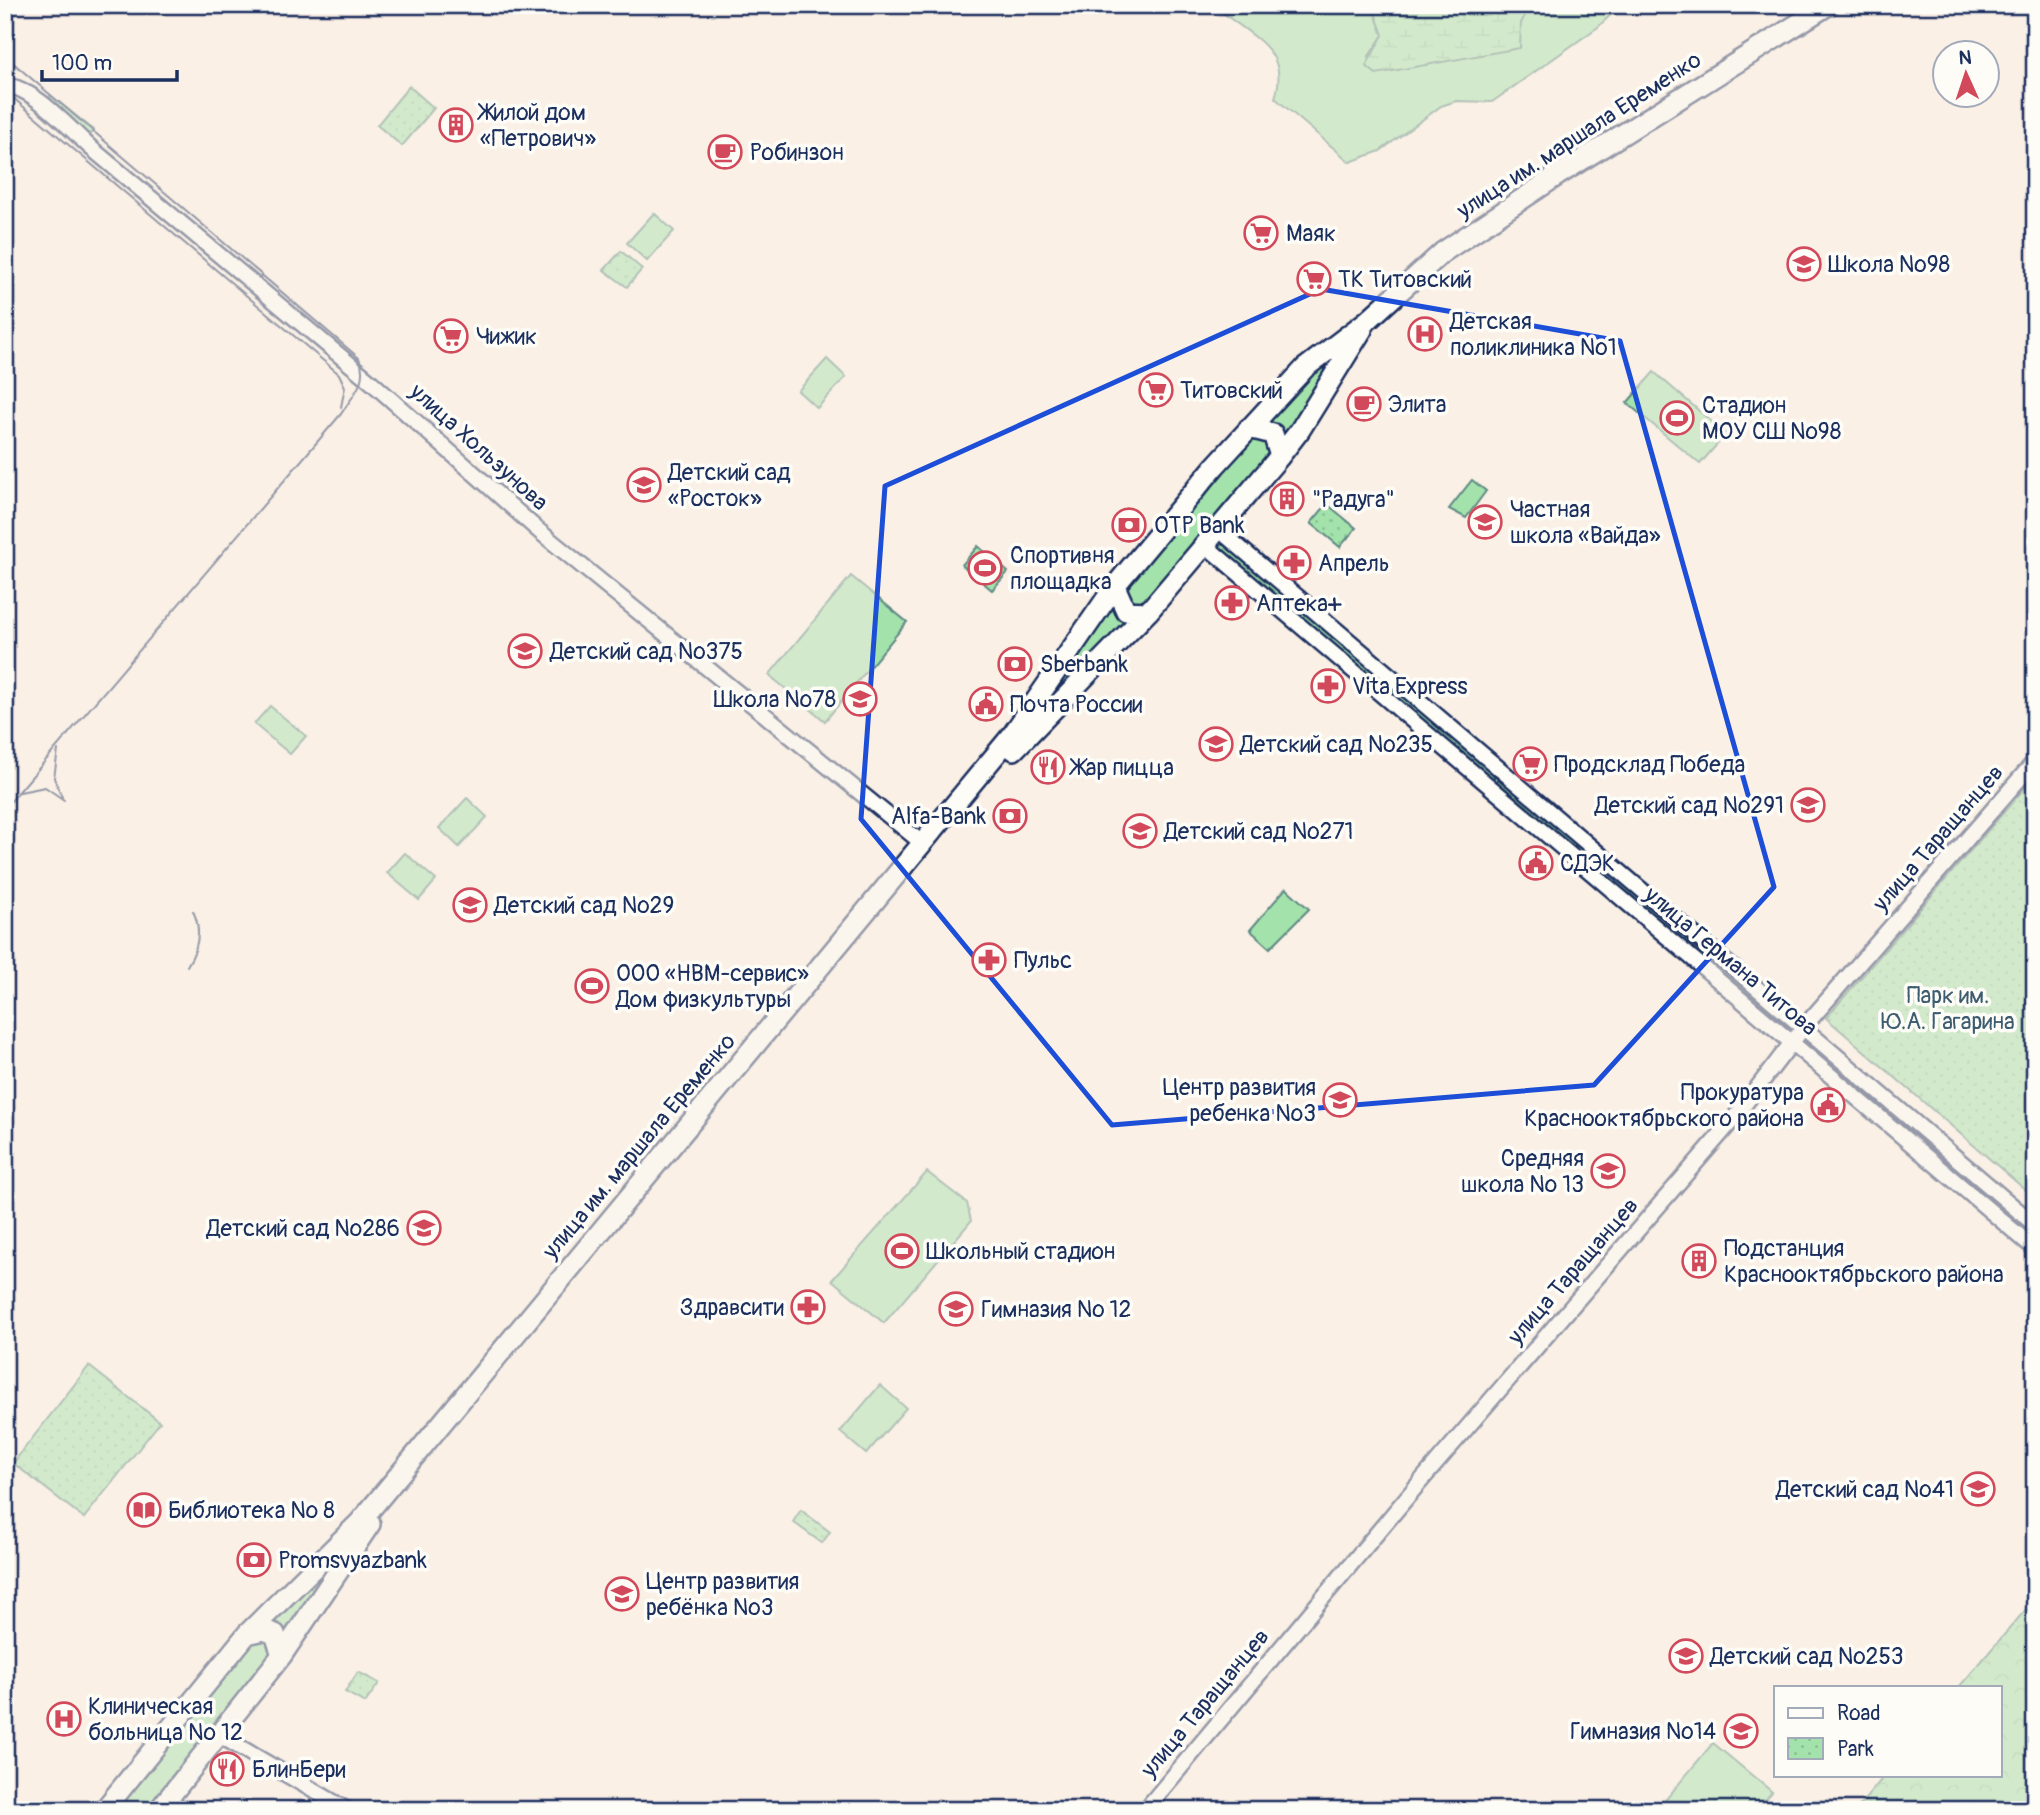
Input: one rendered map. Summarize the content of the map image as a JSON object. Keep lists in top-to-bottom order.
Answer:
{
  "streets": {
    "highway": ["улица им. маршала Еременко"],
    "street": ["улица Хользунова", "улица Таращанцев", "улица Германа Титова"]
  },
  "crossings": [
    ["улица им. маршала Еременко", "улица Хользунова"],
    ["улица им. маршала Еременко", "улица Германа Титова"],
    ["улица Таращанцев", "улица Германа Титова"]
  ],
  "parks": ["Парк им. Ю.А. Гагарина"],
  "places": {
    "building": ["Жилой дом «Петрович»", "\"Радуга\"", "Подстанция Краснооктябрьского района"],
    "cafe": ["Робинзон", "Элита"],
    "supermarket": [
      "Маяк",
      "ТК Титовский",
      "Чижик",
      "Титовский",
      "Продсклад Победа"
    ],
    "school or university": [
      "Школа №98",
      "Детский сад «Росток»",
      "Частная школа «Вайда»",
      "Детский сад №375",
      "Школа №78",
      "Детский сад №235",
      "Детский сад №291",
      "Детский сад №271",
      "Детский сад №29",
      "Центр развития ребенка №3",
      "Средняя школа № 13",
      "Детский сад №286",
      "Гимназия № 12",
      "Детский сад №41",
      "Центр развития ребёнка №3",
      "Детский сад №253",
      "Гимназия №14"
    ],
    "hospital": ["Детская поликлиника №1", "Клиническая больница № 12"],
    "sports": [
      "Стадион МОУ СШ №98",
      "Спортивня площадка",
      "ООО «НВМ-сервис» Дом физкультуры",
      "Школьный стадион"
    ],
    "bank": [
      "OTP Bank",
      "Sberbank",
      "Alfa-Bank",
      "Promsvyazbank"
    ],
    "pharmacy": [
      "Апрель",
      "Аптека+",
      "Vita Express",
      "Пульс",
      "Здравсити"
    ],
    "public building": ["Почта России", "СДЭК", "Прокуратура Краснооктябрьского района"],
    "restaurant": ["Жар пицца", "БлинБери"],
    "library": ["Библиотека № 8"]
  },
  "legend": ["Road", "Park"],
  "scale_bar": "100 m",
  "north": "top"
}
